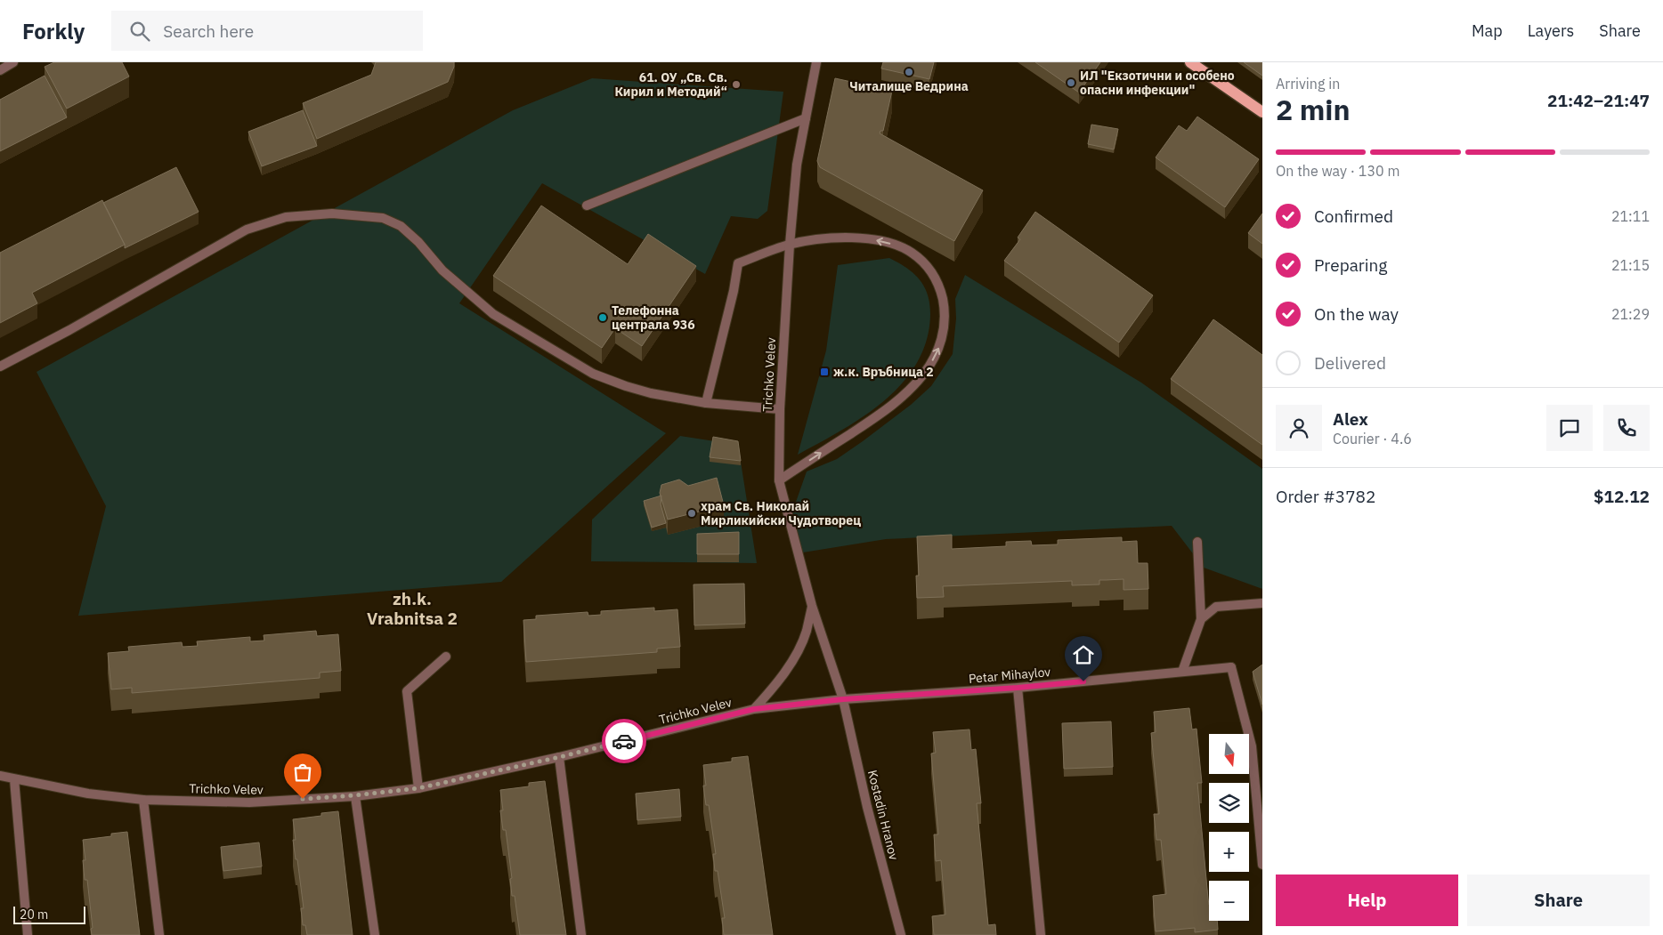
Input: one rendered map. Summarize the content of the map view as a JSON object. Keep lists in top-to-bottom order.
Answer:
{
  "streets": {
    "street": ["Trichko Velev", "Petar Mihaylov", "Kostadin Hranov"]
  },
  "crossings": [
    ["Trichko Velev", "Petar Mihaylov"],
    ["Trichko Velev", "Kostadin Hranov"],
    ["Petar Mihaylov", "Kostadin Hranov"]
  ],
  "districts": ["zh.k. Vrabnitsa 2"],
  "places": {
    "other": [
      "Читалище Ведрина",
      "ИЛ \"Екзотични и особено опасни инфекции\"",
      "61. ОУ „Св. Св. Кирил и Методий“",
      "Телефонна централа 936",
      "храм Св. Николай Мирликийски Чудотворец"
    ],
    "transit": ["ж.к. Връбница 2"]
  },
  "scale_bar": "20 m",
  "north": "bottom",
  "page": {
    "header": "Forkly",
    "search": "Search here",
    "nav": ["Map", "Layers", "Share"],
    "heading": ["2 min", "Arriving in", "21:42–21:47"],
    "panel": [
      "Alex",
      "Courier · 4.6",
      "Order #3782",
      "$12.12"
    ],
    "bar": "On the way · 130 m",
    "list": [
      ["Confirmed", "21:11"],
      ["Preparing", "21:15"],
      ["On the way", "21:29"],
      "Delivered"
    ],
    "map_buttons": ["+", "−"],
    "buttons": ["Help", "Share"],
    "scale": "20 m"
  }
}
